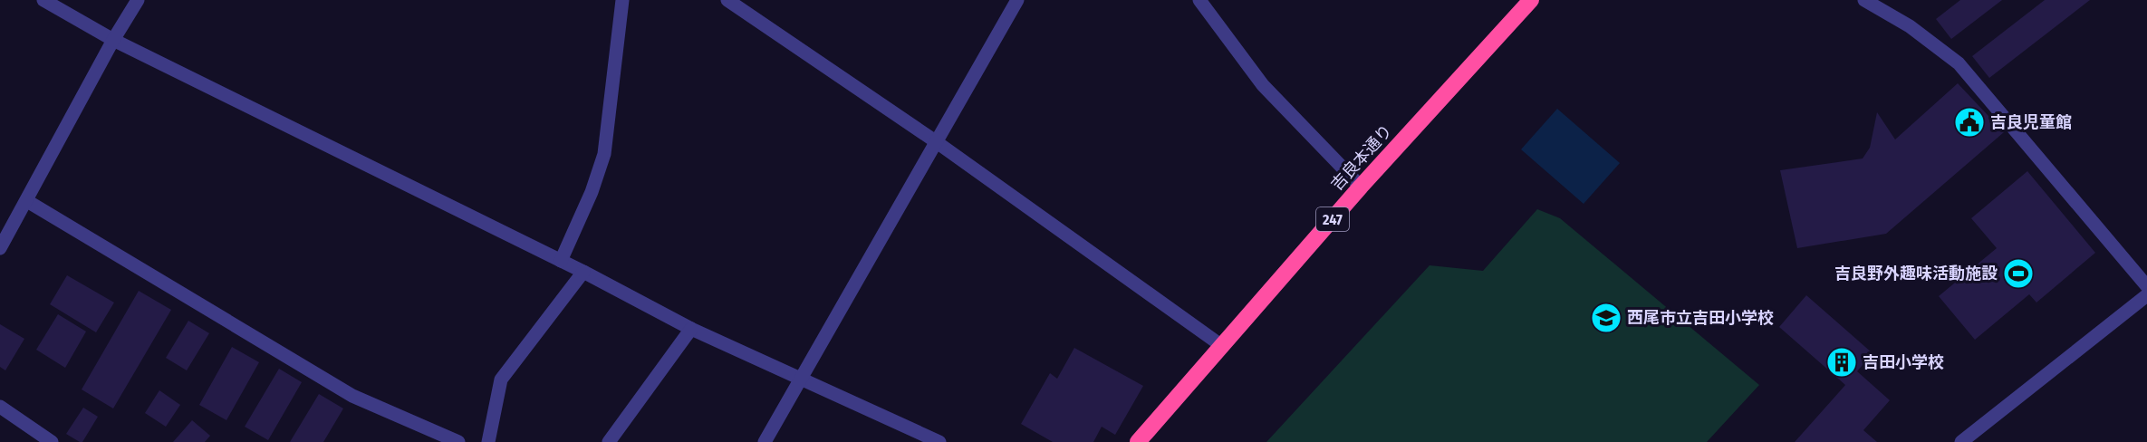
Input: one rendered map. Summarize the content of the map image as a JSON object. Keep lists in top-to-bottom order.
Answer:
{
  "streets": {
    "highway": ["吉良本通り", "247"]
  },
  "places": {
    "public building": ["吉良児童館"],
    "sports": ["吉良野外趣味活動施設"],
    "school or university": ["西尾市立吉田小学校"],
    "building": ["吉田小学校"]
  }
}
